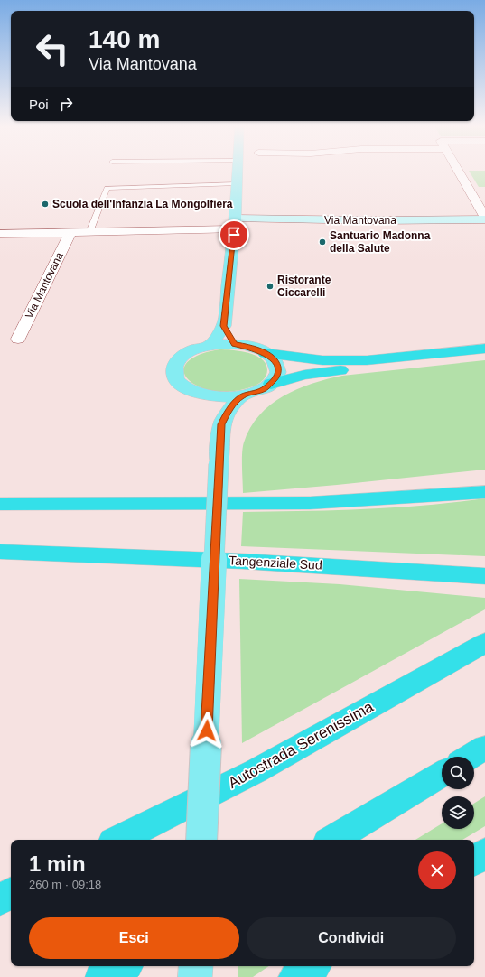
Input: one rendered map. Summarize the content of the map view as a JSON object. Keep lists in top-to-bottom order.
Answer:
{
  "streets": {
    "highway": ["Tangenziale Sud", "Autostrada Serenissima"],
    "street": ["Via Mantovana"]
  },
  "places": ["Scuola dell'Infanzia La Mongolfiera", "Santuario Madonna della Salute", "Ristorante Ciccarelli"],
  "page": {
    "turn": ["140 m", "Via Mantovana"],
    "then": "Poi",
    "heading": ["1 min", "260 m · 09:18"],
    "buttons": ["Esci", "Condividi"]
  }
}
